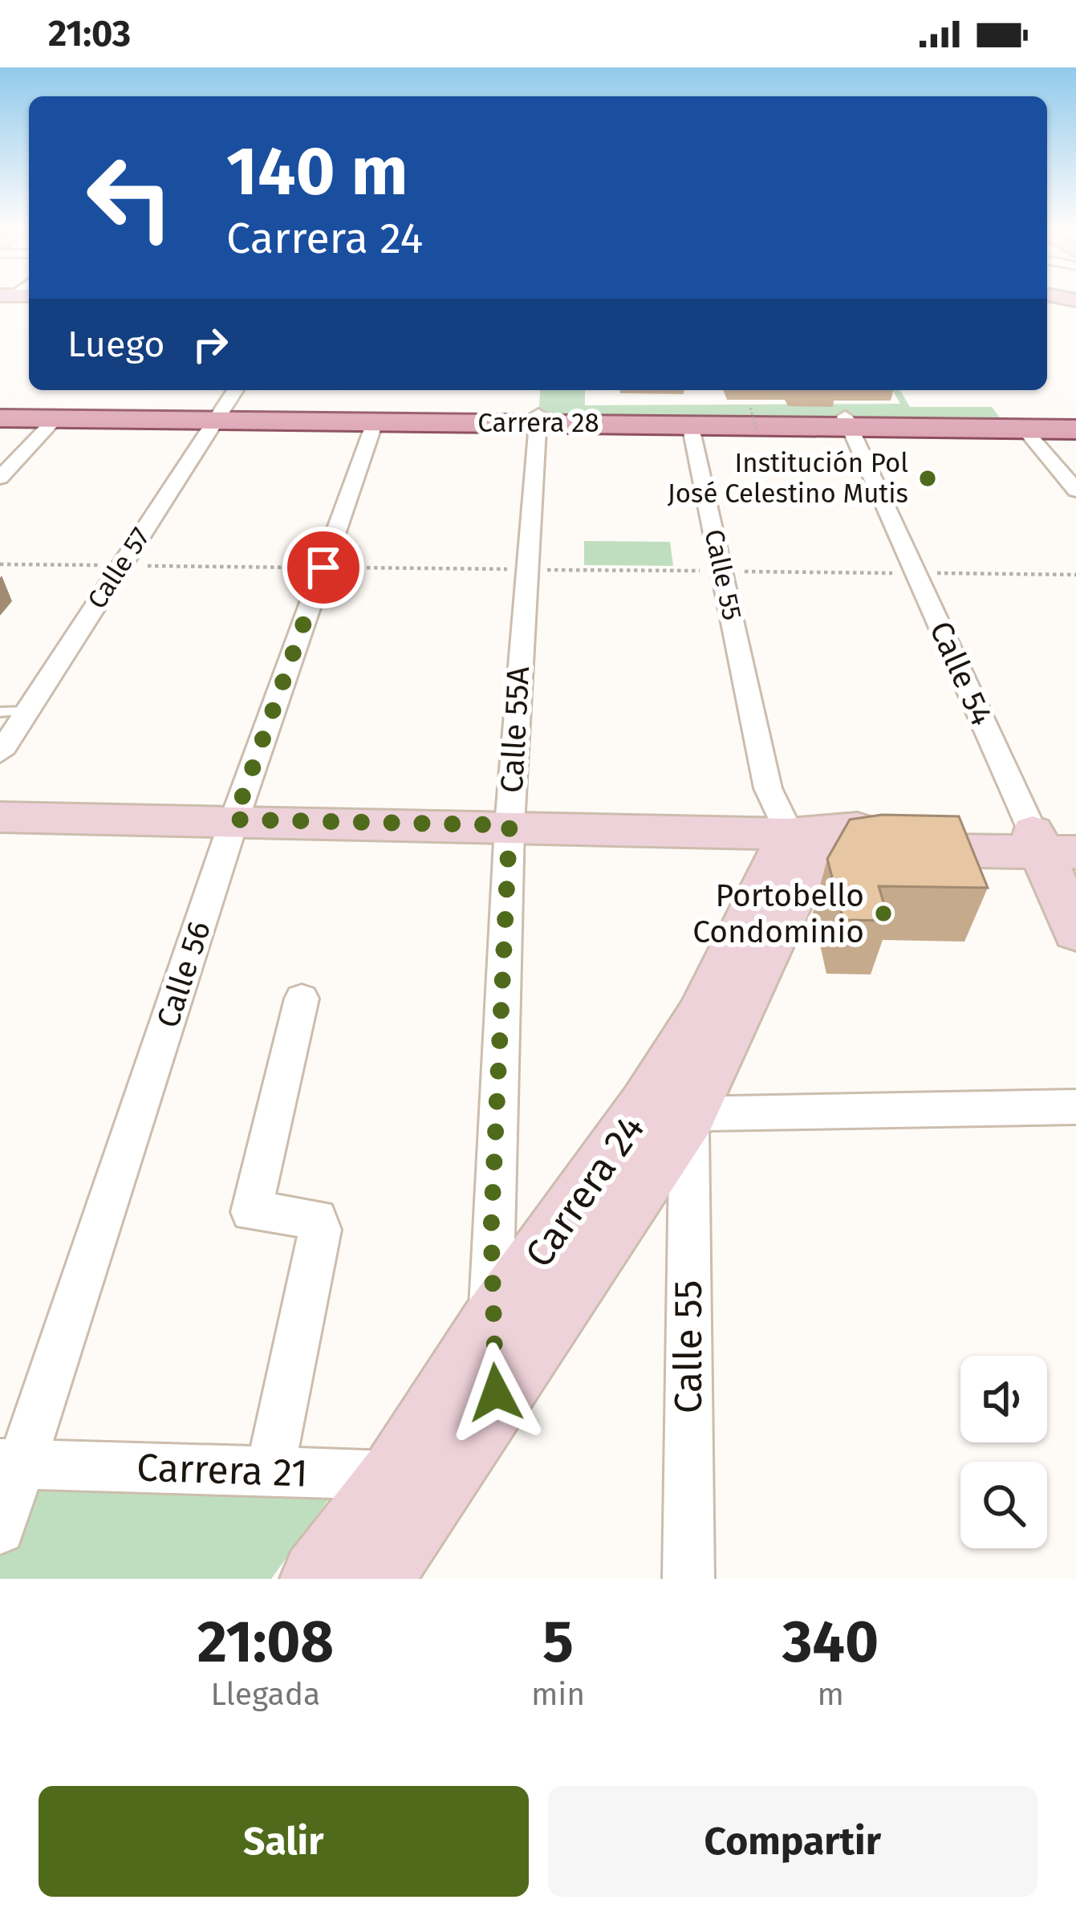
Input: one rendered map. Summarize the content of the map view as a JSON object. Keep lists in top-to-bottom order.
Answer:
{
  "streets": {
    "main road": ["Carrera 28"],
    "street": [
      "Calle 57",
      "Calle 55",
      "Calle 54",
      "Calle 55A",
      "Calle 56",
      "Carrera 24",
      "Carrera 21"
    ]
  },
  "crossings": [
    ["Carrera 28", "Calle 57"],
    ["Carrera 28", "Calle 55"],
    ["Carrera 28", "Calle 54"],
    ["Carrera 28", "Calle 55A"],
    ["Carrera 28", "Calle 56"],
    ["Calle 55", "Carrera 24"],
    ["Calle 55A", "Carrera 24"],
    ["Calle 56", "Carrera 21"],
    ["Carrera 24", "Carrera 21"]
  ],
  "places": ["Institución Pol José Celestino Mutis", "Portobello Condominio"],
  "page": {
    "status": "21:03",
    "turn": ["140 m", "Carrera 24"],
    "then": "Luego",
    "eta": [
      "21:08",
      "Llegada",
      "5",
      "min",
      "340",
      "m"
    ],
    "buttons": ["Salir", "Compartir"]
  }
}
